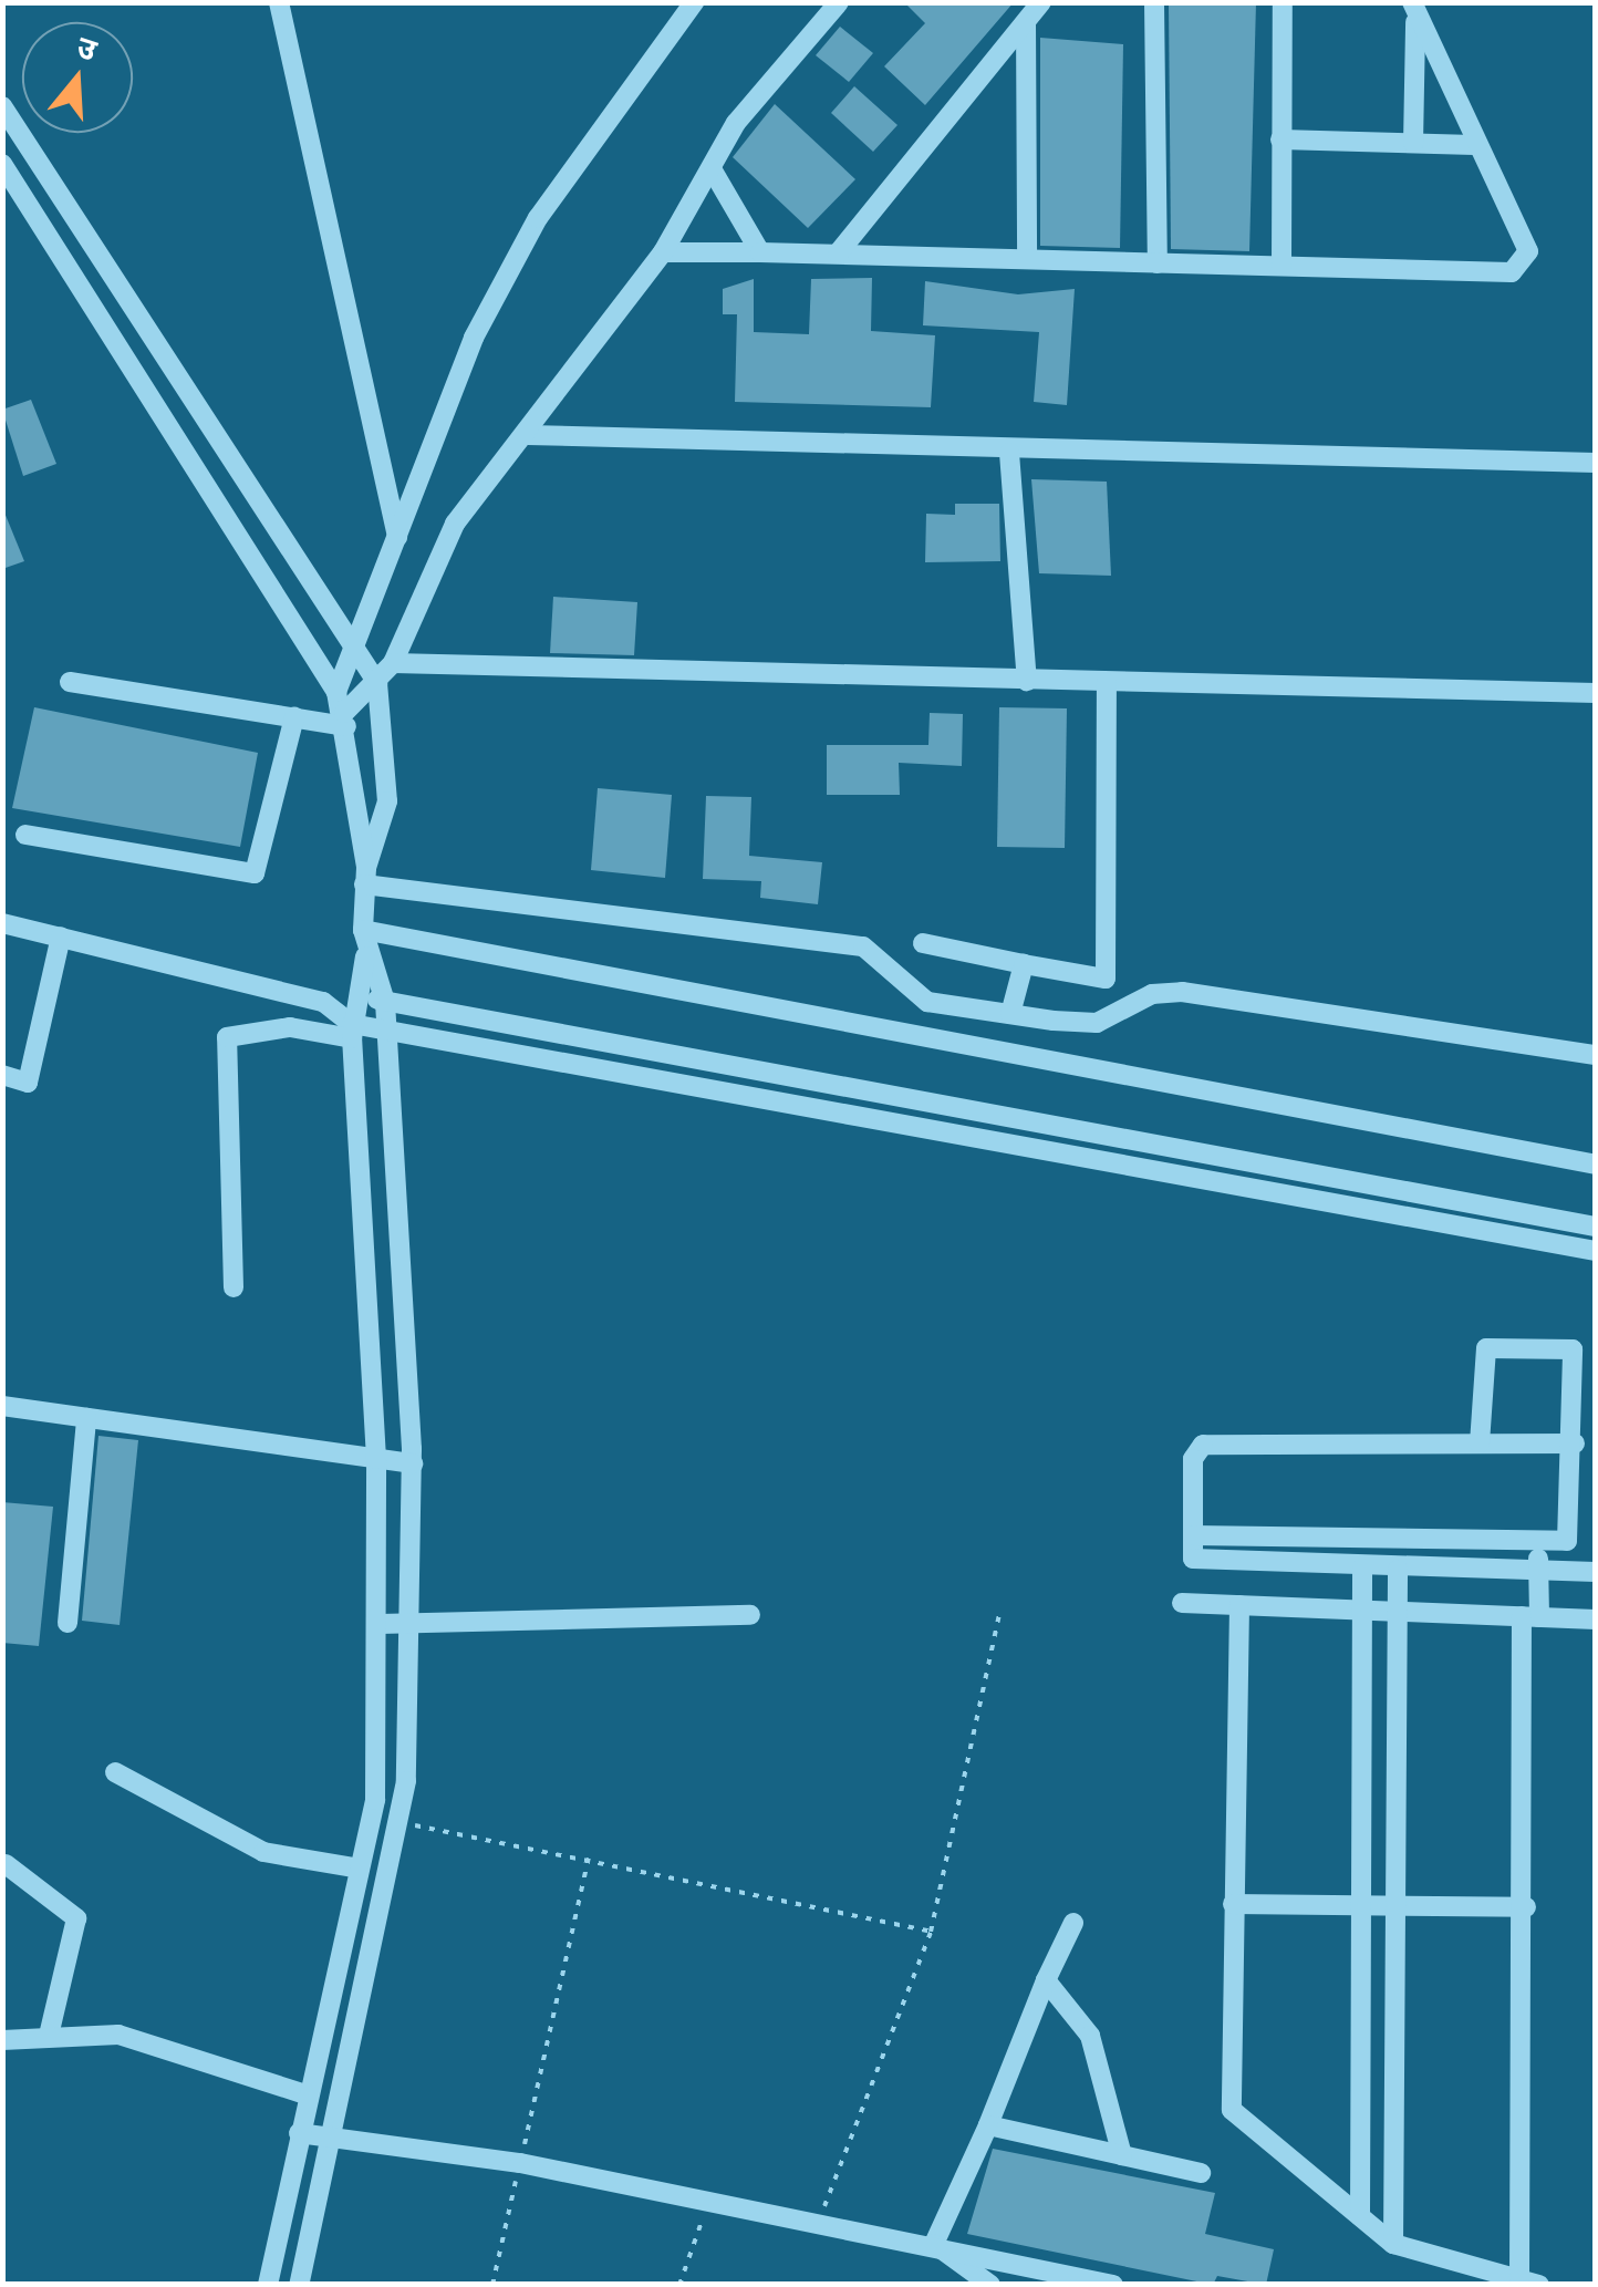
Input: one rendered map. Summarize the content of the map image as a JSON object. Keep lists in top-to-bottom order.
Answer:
{
  "north": "top"
}
